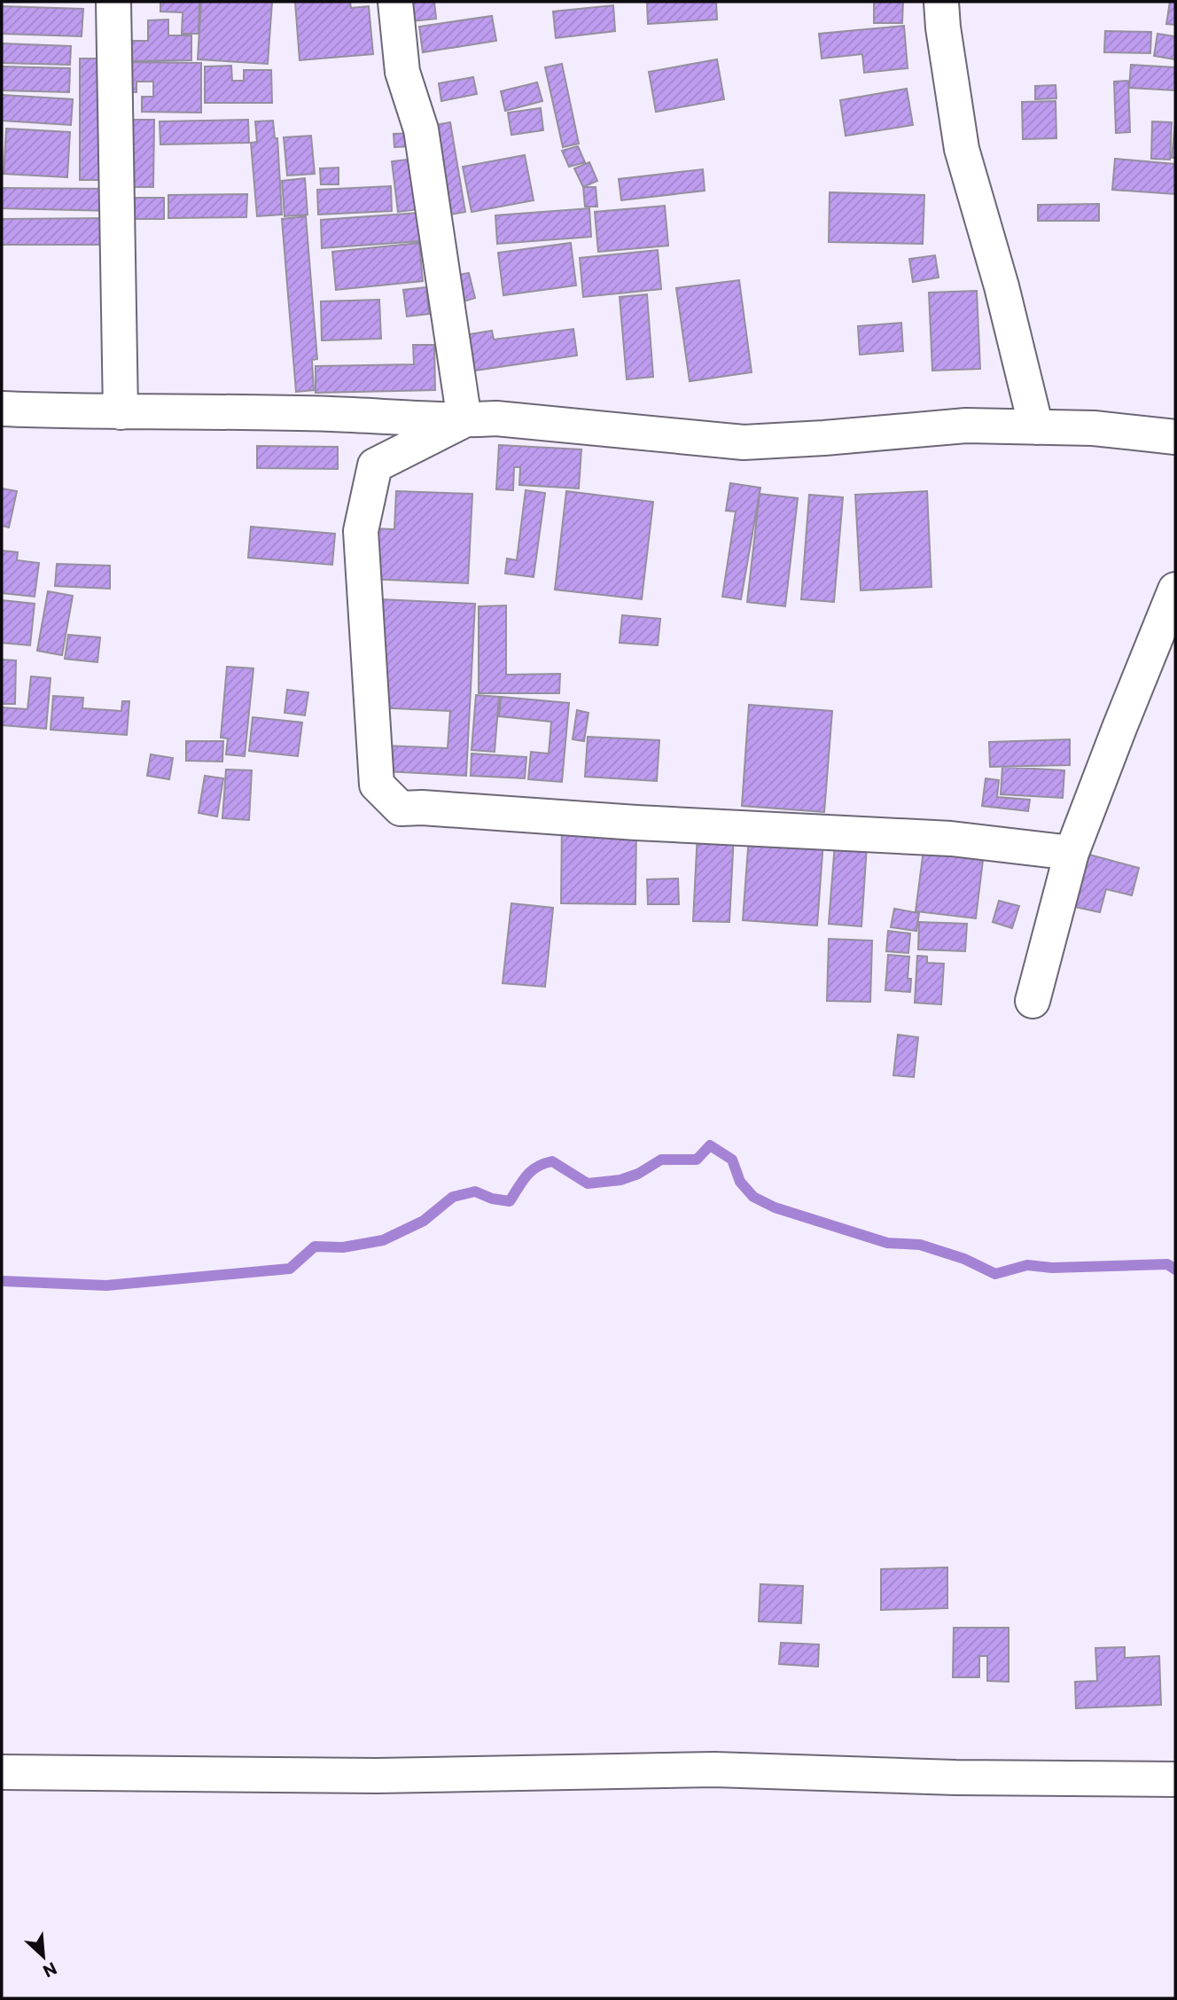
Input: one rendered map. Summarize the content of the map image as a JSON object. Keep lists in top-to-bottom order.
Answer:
{
  "north": "bottom right"
}
